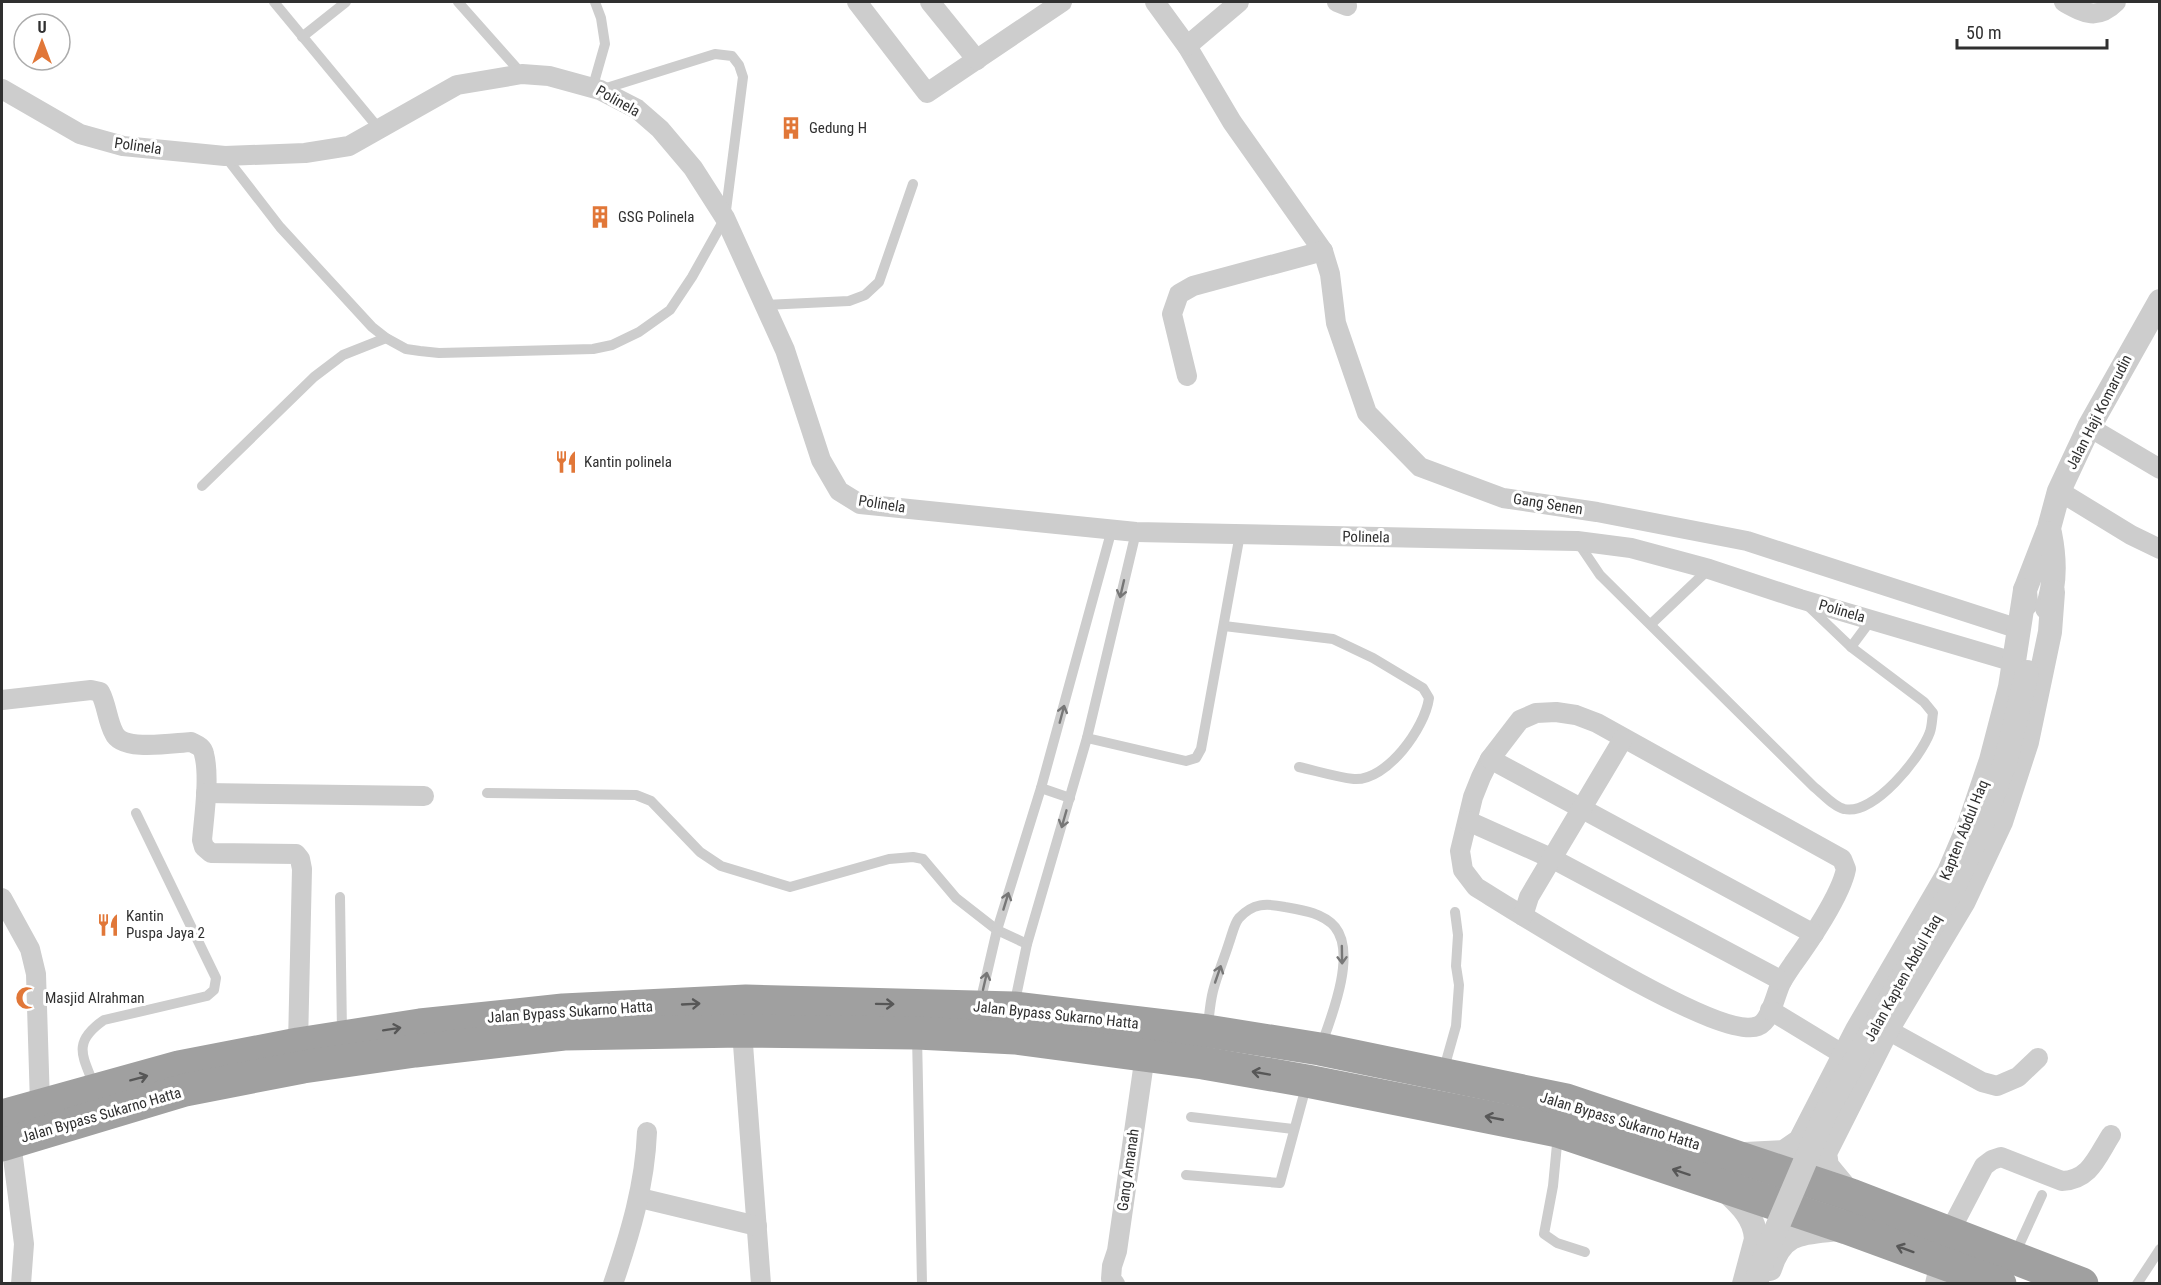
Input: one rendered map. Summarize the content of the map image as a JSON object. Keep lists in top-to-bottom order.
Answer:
{
  "streets": {
    "highway": ["Jalan Bypass Sukarno Hatta"],
    "street": [
      "Polinela",
      "Jalan Haji Komarudin",
      "Gang Senen",
      "Kapten Abdul Haq",
      "Jalan Kapten Abdul Haq",
      "Gang Amanah"
    ]
  },
  "crossings": [
    ["Polinela", "Kapten Abdul Haq"],
    ["Polinela", "Jalan Kapten Abdul Haq"],
    ["Jalan Haji Komarudin", "Jalan Kapten Abdul Haq"],
    ["Gang Senen", "Kapten Abdul Haq"],
    ["Kapten Abdul Haq", "Jalan Kapten Abdul Haq"],
    ["Kapten Abdul Haq", "Jalan Bypass Sukarno Hatta"],
    ["Jalan Bypass Sukarno Hatta", "Gang Amanah"]
  ],
  "places": {
    "building": ["Gedung H", "GSG Polinela"],
    "restaurant": ["Kantin polinela", "Kantin Puspa Jaya 2"],
    "mosque": ["Masjid Alrahman"]
  },
  "scale_bar": "50 m",
  "north": "top"
}
